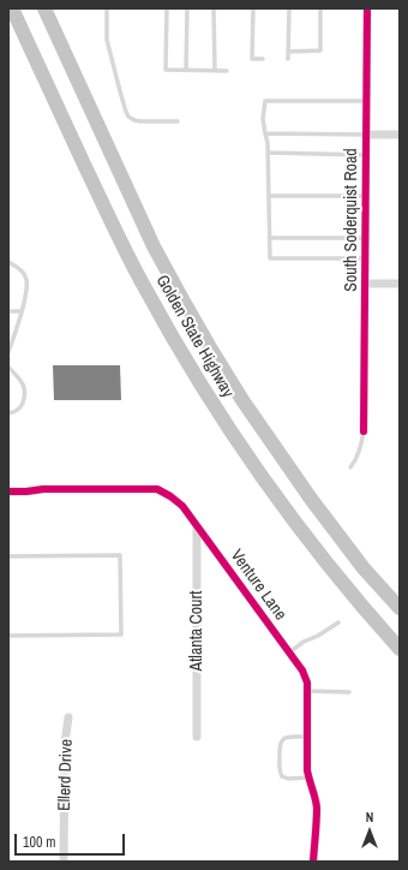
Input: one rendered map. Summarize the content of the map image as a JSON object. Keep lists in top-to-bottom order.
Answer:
{
  "streets": {
    "highway": ["Golden State Highway"],
    "street": [
      "South Soderquist Road",
      "Venture Lane",
      "Atlanta Court",
      "Ellerd Drive"
    ]
  },
  "crossings": [
    ["Venture Lane", "Atlanta Court"]
  ],
  "scale_bar": "100 m",
  "north": "top"
}
